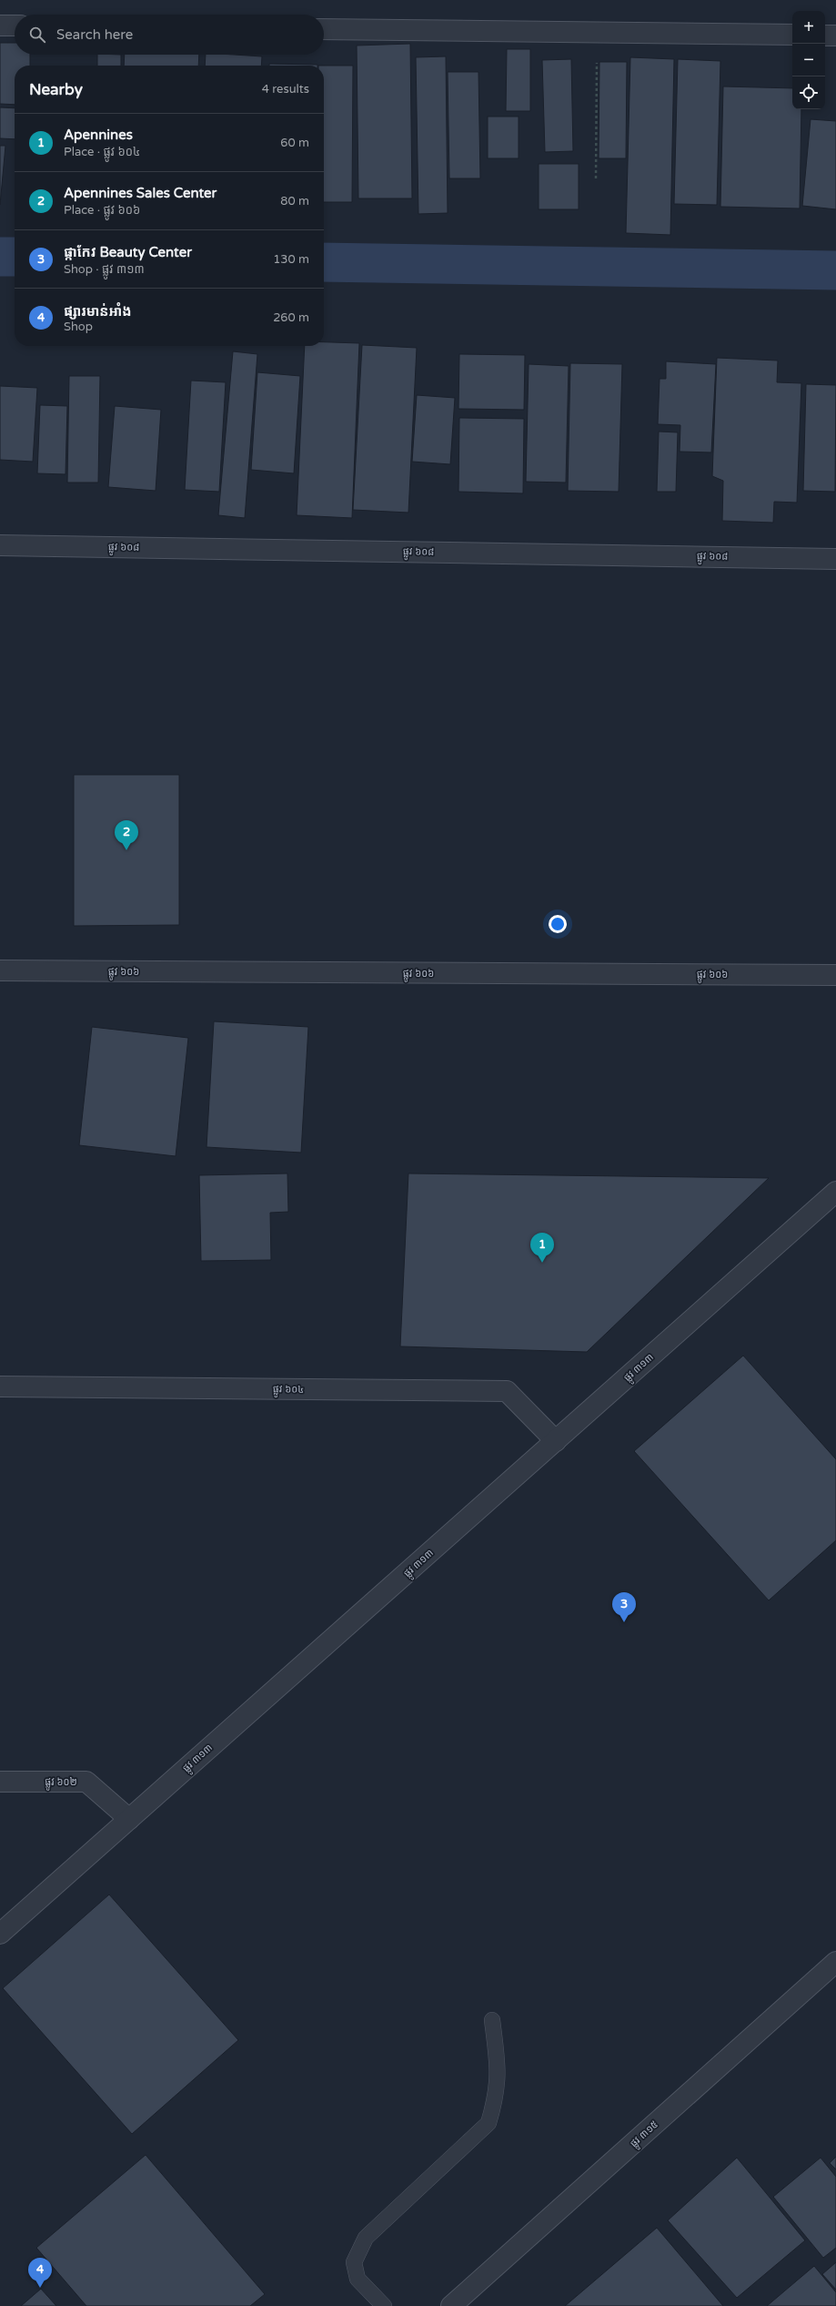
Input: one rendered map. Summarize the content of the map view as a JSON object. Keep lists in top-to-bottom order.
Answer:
{
  "streets": {
    "street": [
      "ផ្លូវ ៦០៨",
      "ផ្លូវ ៦០៦",
      "ផ្លូវ ៣១៣",
      "ផ្លូវ ៦០៤",
      "ផ្លូវ ៦០២",
      "ផ្លូវ ៣១៥"
    ]
  },
  "crossings": [
    ["ផ្លូវ ៣១៣", "ផ្លូវ ៦០៤"],
    ["ផ្លូវ ៣១៣", "ផ្លូវ ៦០២"]
  ],
  "page": {
    "map_buttons": ["+", "−"],
    "search": "Search here",
    "heading": ["Nearby", "4 results"],
    "list": [
      {
        "mark": "1",
        "name": "Apennines",
        "note": "Place · ផ្លូវ ៦០៤",
        "value": "60 m"
      },
      {
        "mark": "2",
        "name": "Apennines Sales Center",
        "note": "Place · ផ្លូវ ៦០៦",
        "value": "80 m"
      },
      {
        "mark": "3",
        "name": "ផ្កាកែវ Beauty Center",
        "note": "Shop · ផ្លូវ ៣១៣",
        "value": "130 m"
      },
      {
        "mark": "4",
        "name": "ផ្សារមាន់អាំង",
        "note": "Shop",
        "value": "260 m"
      }
    ],
    "pins": [
      "2",
      "1",
      "3",
      "4"
    ]
  }
}
